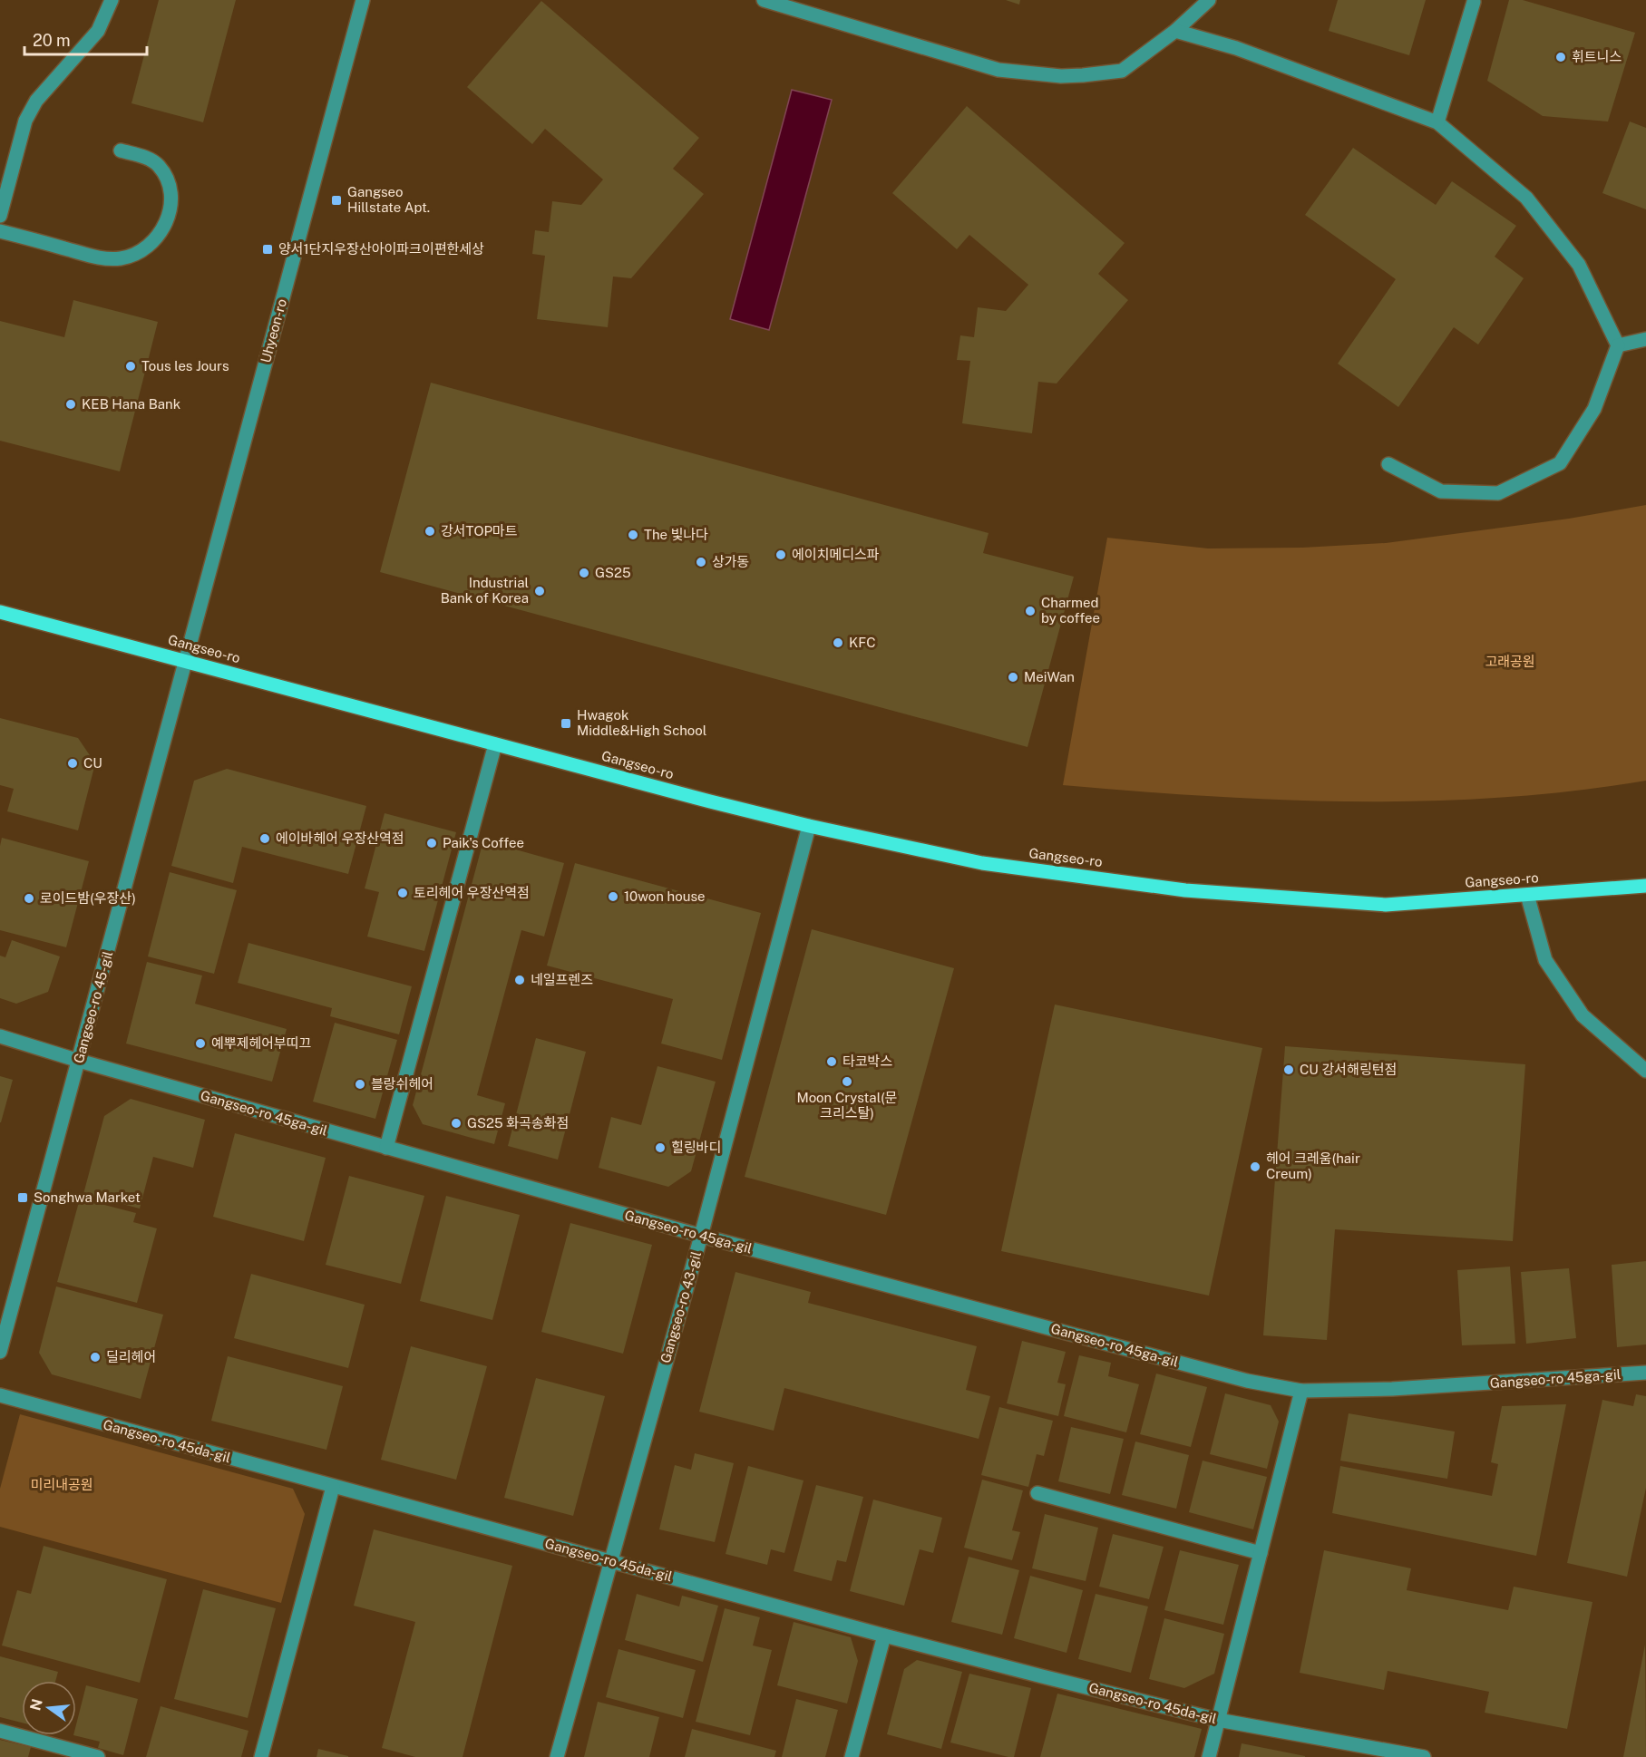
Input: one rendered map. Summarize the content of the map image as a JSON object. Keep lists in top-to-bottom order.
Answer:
{
  "streets": {
    "main road": ["Gangseo-ro"],
    "street": [
      "Uhyeon-ro",
      "Gangseo-ro 45-gil",
      "Gangseo-ro 45ga-gil",
      "Gangseo-ro 43-gil",
      "Gangseo-ro 45da-gil"
    ]
  },
  "crossings": [
    ["Uhyeon-ro", "Gangseo-ro"],
    ["Uhyeon-ro", "Gangseo-ro 45-gil"],
    ["Gangseo-ro", "Gangseo-ro 45-gil"],
    ["Gangseo-ro", "Gangseo-ro 43-gil"],
    ["Gangseo-ro 45-gil", "Gangseo-ro 45ga-gil"],
    ["Gangseo-ro 45ga-gil", "Gangseo-ro 43-gil"],
    ["Gangseo-ro 43-gil", "Gangseo-ro 45da-gil"]
  ],
  "parks": ["고래공원", "미리내공원"],
  "places": {
    "other": [
      "휘트니스",
      "Tous les Jours",
      "KEB Hana Bank",
      "강서TOP마트",
      "The 빛나다",
      "에이치메디스파",
      "상가동",
      "GS25",
      "Industrial Bank of Korea",
      "Charmed by coffee",
      "KFC",
      "MeiWan",
      "CU",
      "에이바헤어 우장산역점",
      "Paik's Coffee",
      "토리헤어 우장산역점",
      "10won house",
      "로이드밤(우장산)",
      "네일프렌즈",
      "예뿌제헤어부띠끄",
      "타코박스",
      "CU 강서해링턴점",
      "Moon Crystal(문 크리스탈)",
      "블랑쉬헤어",
      "GS25 화곡송화점",
      "힐링바디",
      "헤어 크레움(hair Creum)",
      "딜리헤어"
    ],
    "transit": [
      "Gangseo Hillstate Apt.",
      "양서1단지우장산아이파크이편한세상",
      "Hwagok Middle&High School",
      "Songhwa Market"
    ]
  },
  "scale_bar": "20 m",
  "north": "left"
}
